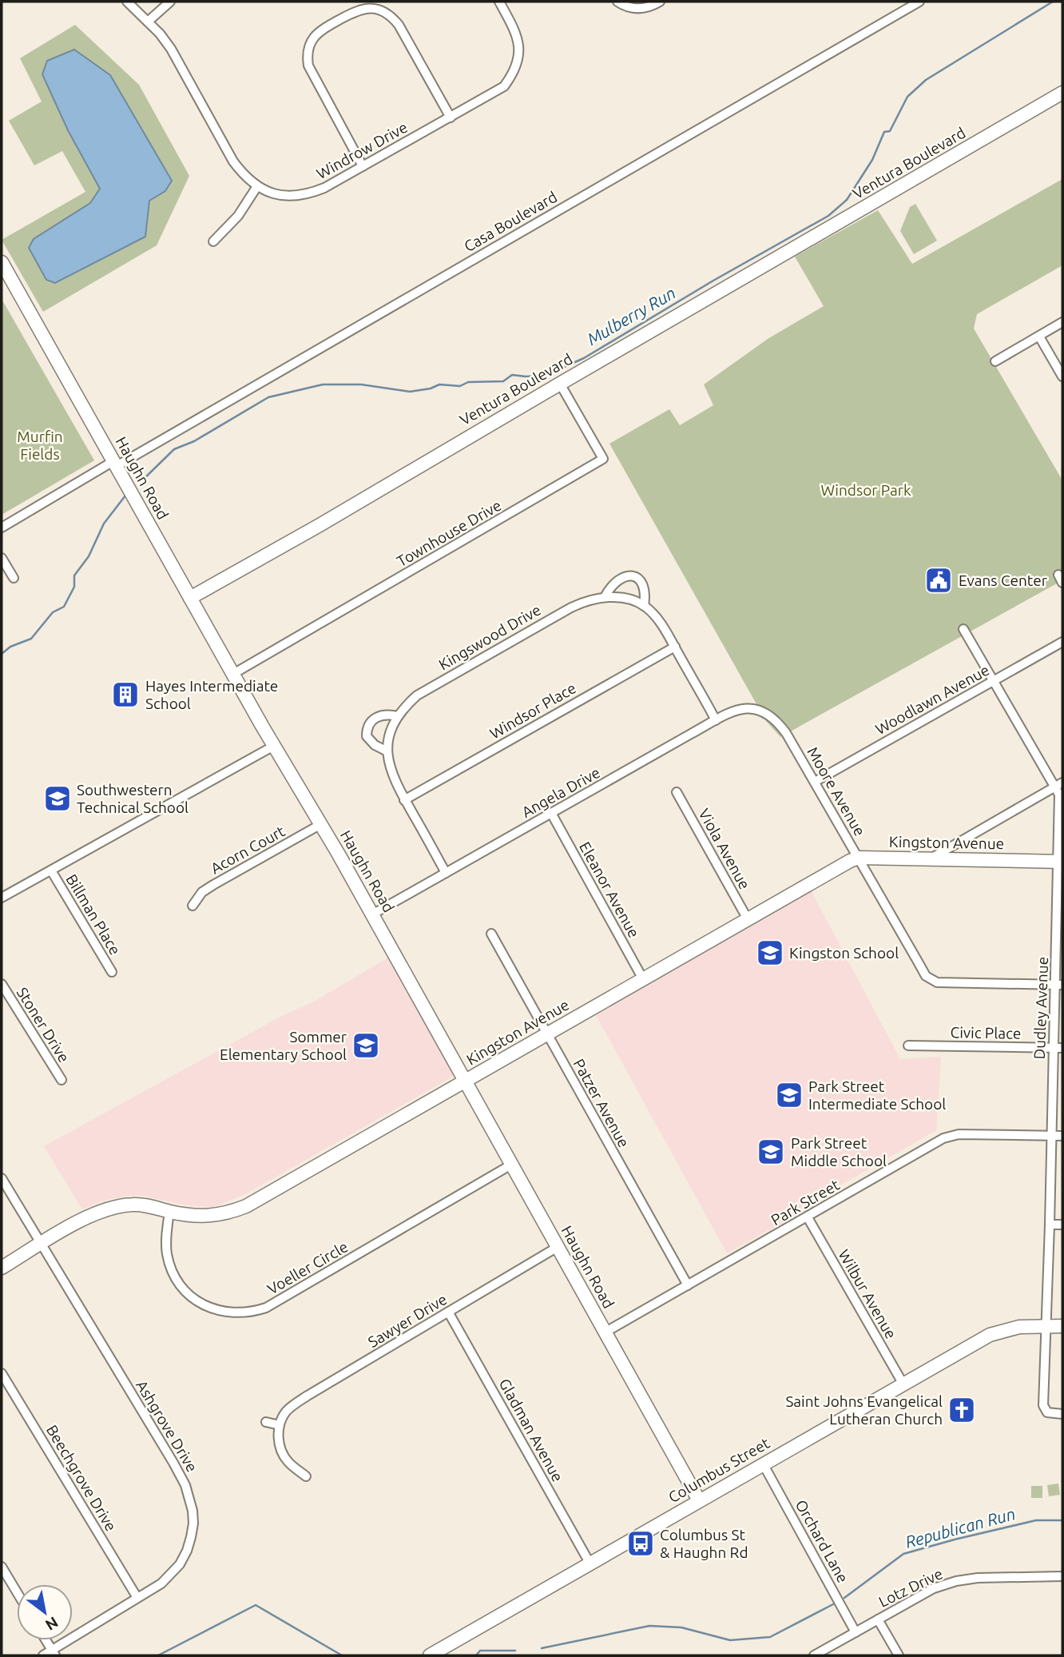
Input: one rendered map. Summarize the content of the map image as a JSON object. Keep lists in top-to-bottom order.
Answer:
{
  "streets": {
    "street": [
      "Windrow Drive",
      "Ventura Boulevard",
      "Casa Boulevard",
      "Haughn Road",
      "Townhouse Drive",
      "Kingswood Drive",
      "Woodlawn Avenue",
      "Windsor Place",
      "Moore Avenue",
      "Angela Drive",
      "Kingston Avenue",
      "Viola Avenue",
      "Acorn Court",
      "Eleanor Avenue",
      "Billman Place",
      "Dudley Avenue",
      "Stoner Drive",
      "Civic Place",
      "Patzer Avenue",
      "Park Street",
      "Voeller Circle",
      "Wilbur Avenue",
      "Sawyer Drive",
      "Ashgrove Drive",
      "Gladman Avenue",
      "Columbus Street",
      "Beechgrove Drive",
      "Orchard Lane",
      "Lotz Drive"
    ]
  },
  "crossings": [
    ["Ventura Boulevard", "Haughn Road"],
    ["Ventura Boulevard", "Townhouse Drive"],
    ["Casa Boulevard", "Haughn Road"],
    ["Haughn Road", "Townhouse Drive"],
    ["Haughn Road", "Angela Drive"],
    ["Haughn Road", "Kingston Avenue"],
    ["Haughn Road", "Acorn Court"],
    ["Haughn Road", "Park Street"],
    ["Haughn Road", "Voeller Circle"],
    ["Haughn Road", "Sawyer Drive"],
    ["Haughn Road", "Columbus Street"],
    ["Kingswood Drive", "Windsor Place"],
    ["Kingswood Drive", "Angela Drive"],
    ["Woodlawn Avenue", "Moore Avenue"],
    ["Woodlawn Avenue", "Dudley Avenue"],
    ["Moore Avenue", "Angela Drive"],
    ["Moore Avenue", "Kingston Avenue"],
    ["Moore Avenue", "Dudley Avenue"],
    ["Angela Drive", "Eleanor Avenue"],
    ["Kingston Avenue", "Viola Avenue"],
    ["Kingston Avenue", "Eleanor Avenue"],
    ["Kingston Avenue", "Dudley Avenue"],
    ["Kingston Avenue", "Patzer Avenue"],
    ["Kingston Avenue", "Voeller Circle"],
    ["Kingston Avenue", "Ashgrove Drive"],
    ["Dudley Avenue", "Civic Place"],
    ["Dudley Avenue", "Park Street"],
    ["Dudley Avenue", "Columbus Street"],
    ["Patzer Avenue", "Park Street"],
    ["Park Street", "Wilbur Avenue"],
    ["Wilbur Avenue", "Columbus Street"],
    ["Sawyer Drive", "Gladman Avenue"],
    ["Ashgrove Drive", "Beechgrove Drive"],
    ["Gladman Avenue", "Columbus Street"],
    ["Columbus Street", "Orchard Lane"],
    ["Orchard Lane", "Lotz Drive"]
  ],
  "water": ["Mulberry Run", "Republican Run"],
  "parks": ["Murfin Fields", "Windsor Park"],
  "places": {
    "public building": ["Evans Center"],
    "building": ["Hayes Intermediate School"],
    "school or university": [
      "Southwestern Technical School",
      "Kingston School",
      "Sommer Elementary School",
      "Park Street Intermediate School",
      "Park Street Middle School"
    ],
    "church": ["Saint Johns Evangelical Lutheran Church"],
    "bus stop": ["Columbus St & Haughn Rd"]
  },
  "north": "bottom right"
}
